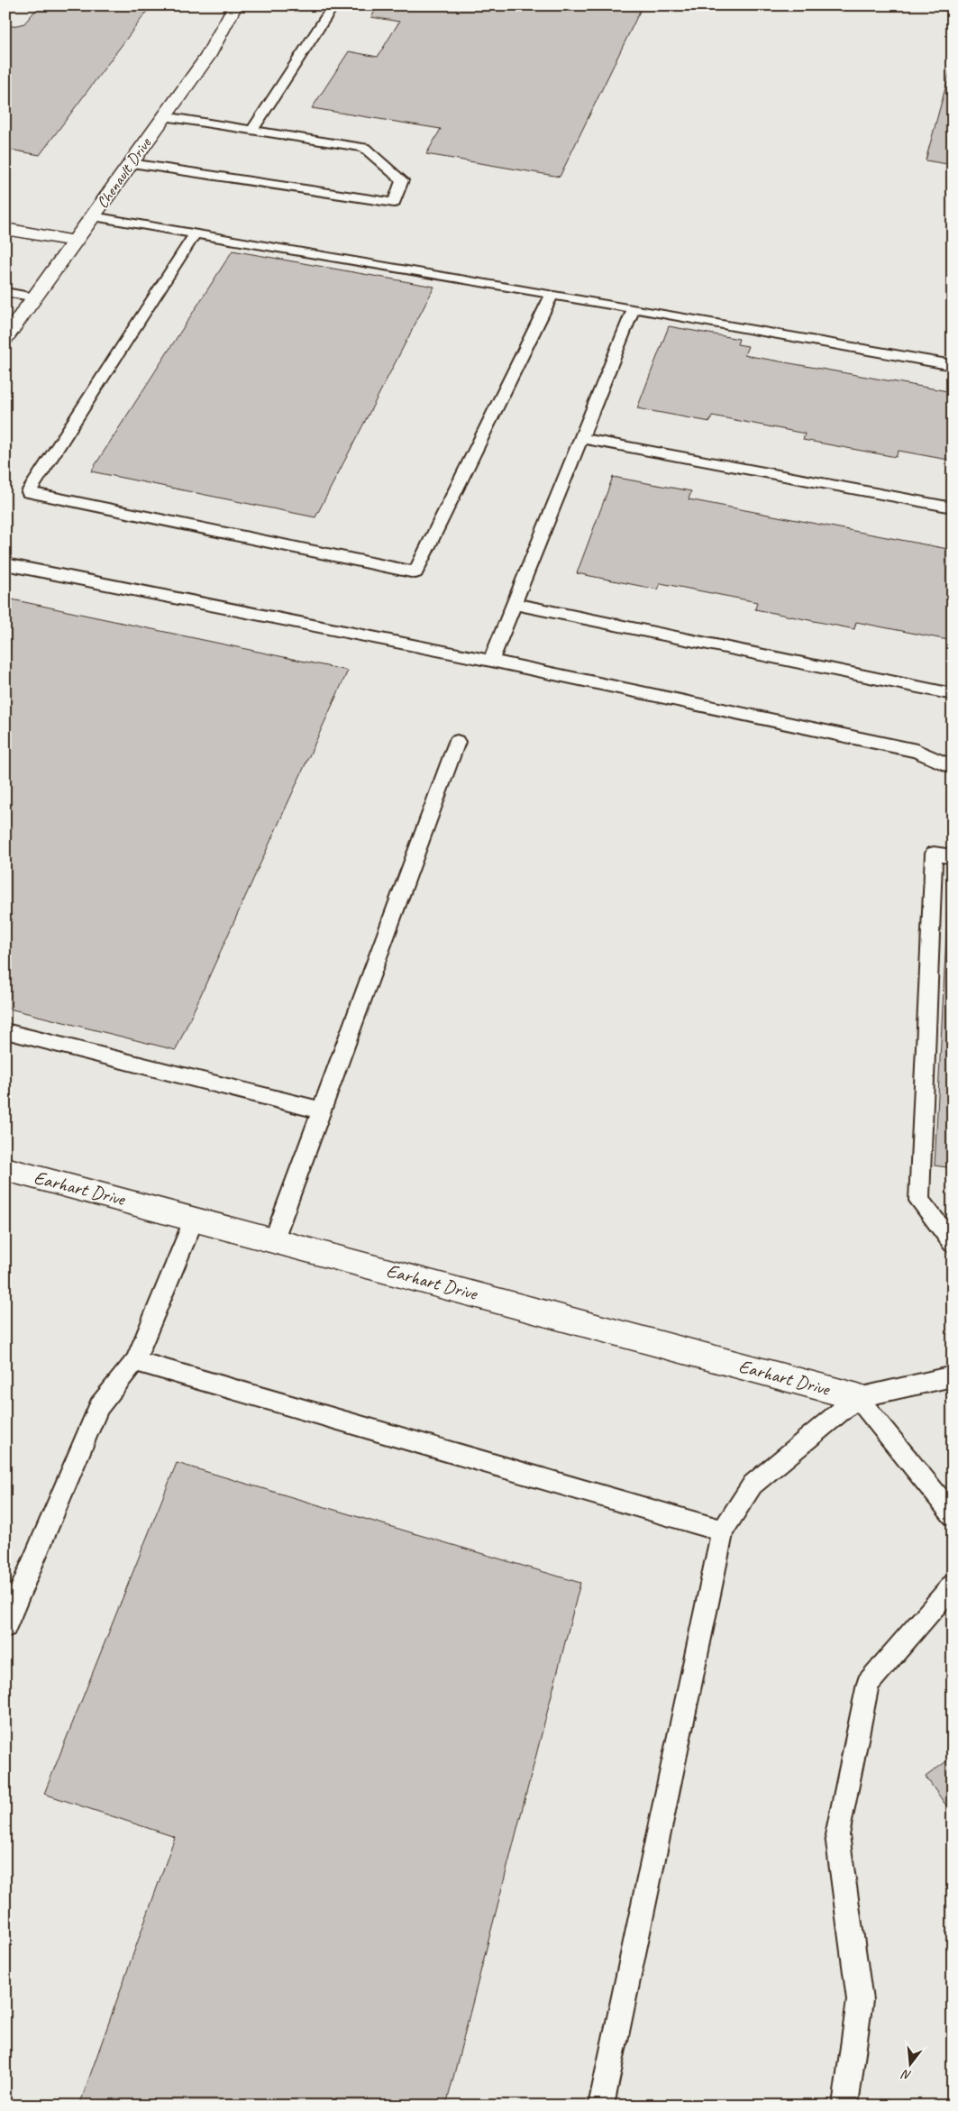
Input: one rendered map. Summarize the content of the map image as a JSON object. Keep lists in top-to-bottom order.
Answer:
{
  "streets": {
    "street": ["Chenault Drive", "Earhart Drive"]
  },
  "north": "bottom"
}
